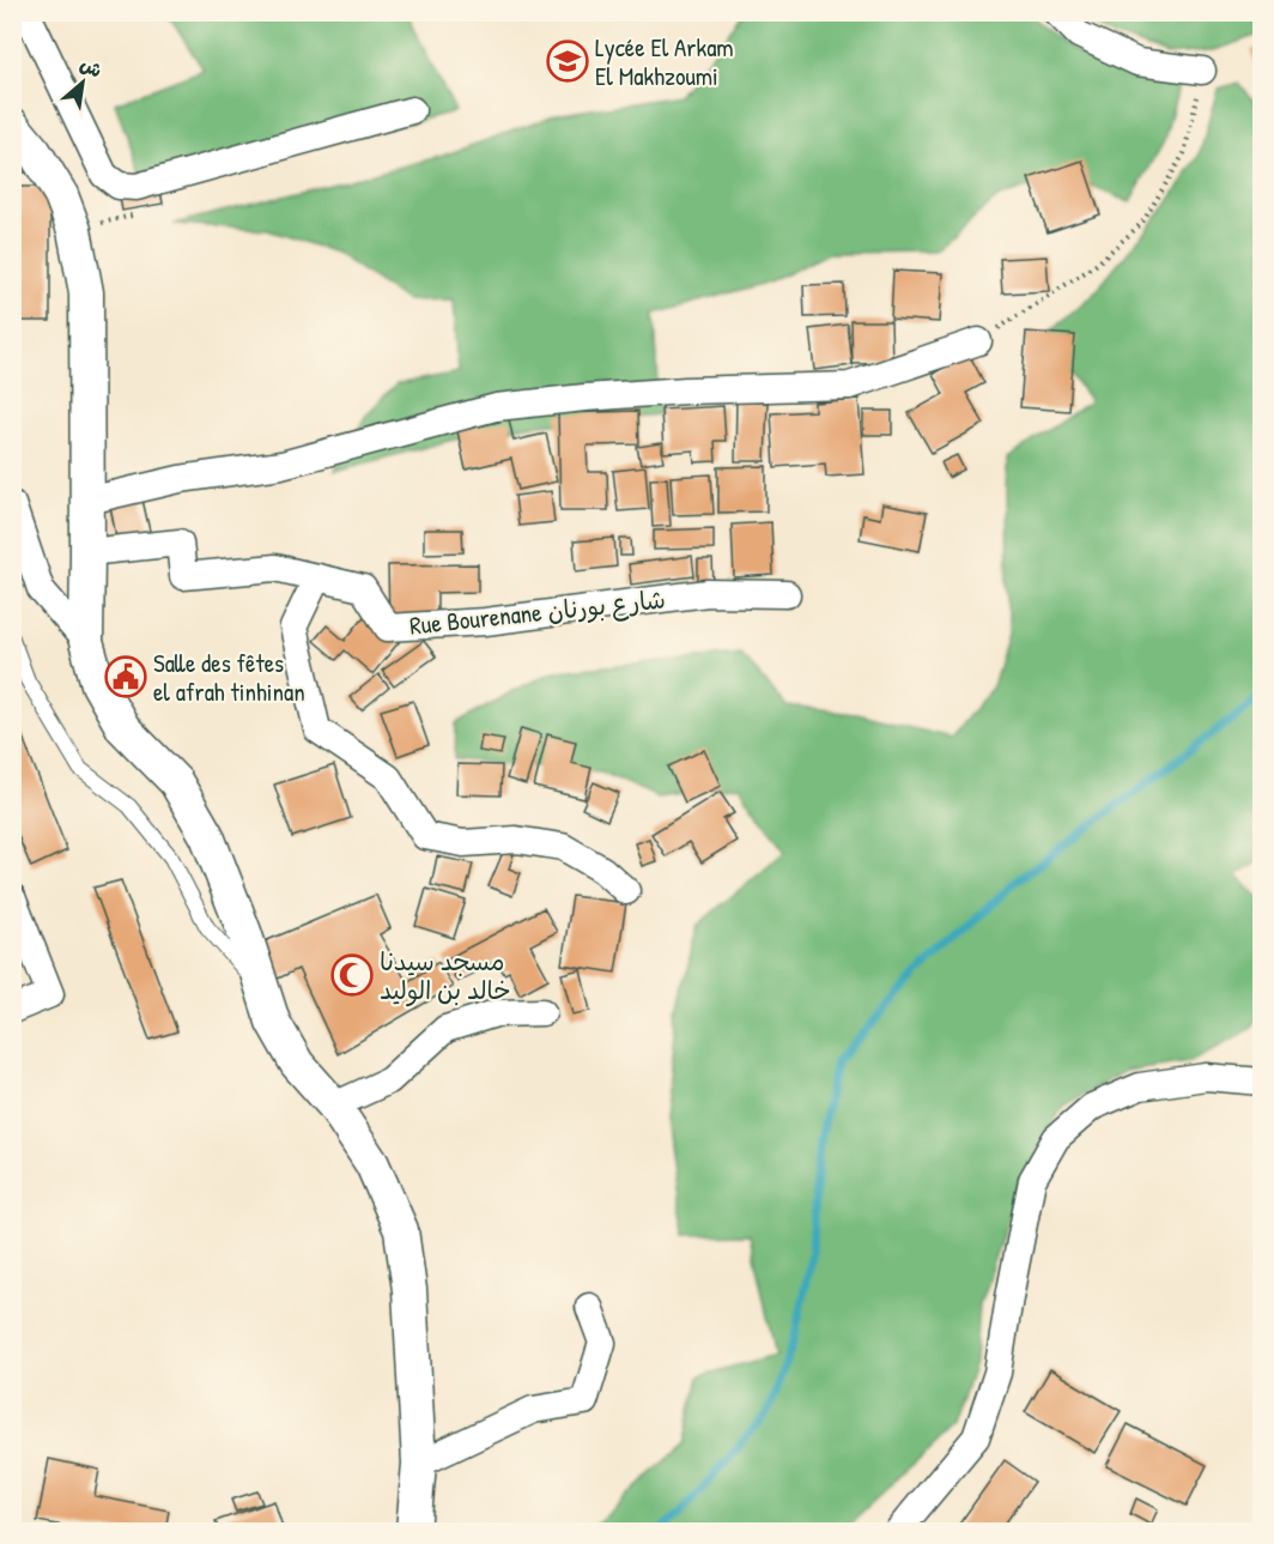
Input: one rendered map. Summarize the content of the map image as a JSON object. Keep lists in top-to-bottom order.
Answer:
{
  "streets": {
    "street": ["Rue Bourenane شارع بورنان"]
  },
  "places": {
    "school or university": ["Lycée El Arkam El Makhzoumi"],
    "public building": ["Salle des fêtes el afrah tinhinan"],
    "mosque": ["مسجد سيدنا خالد بن الوليد"]
  },
  "north": "top right"
}
